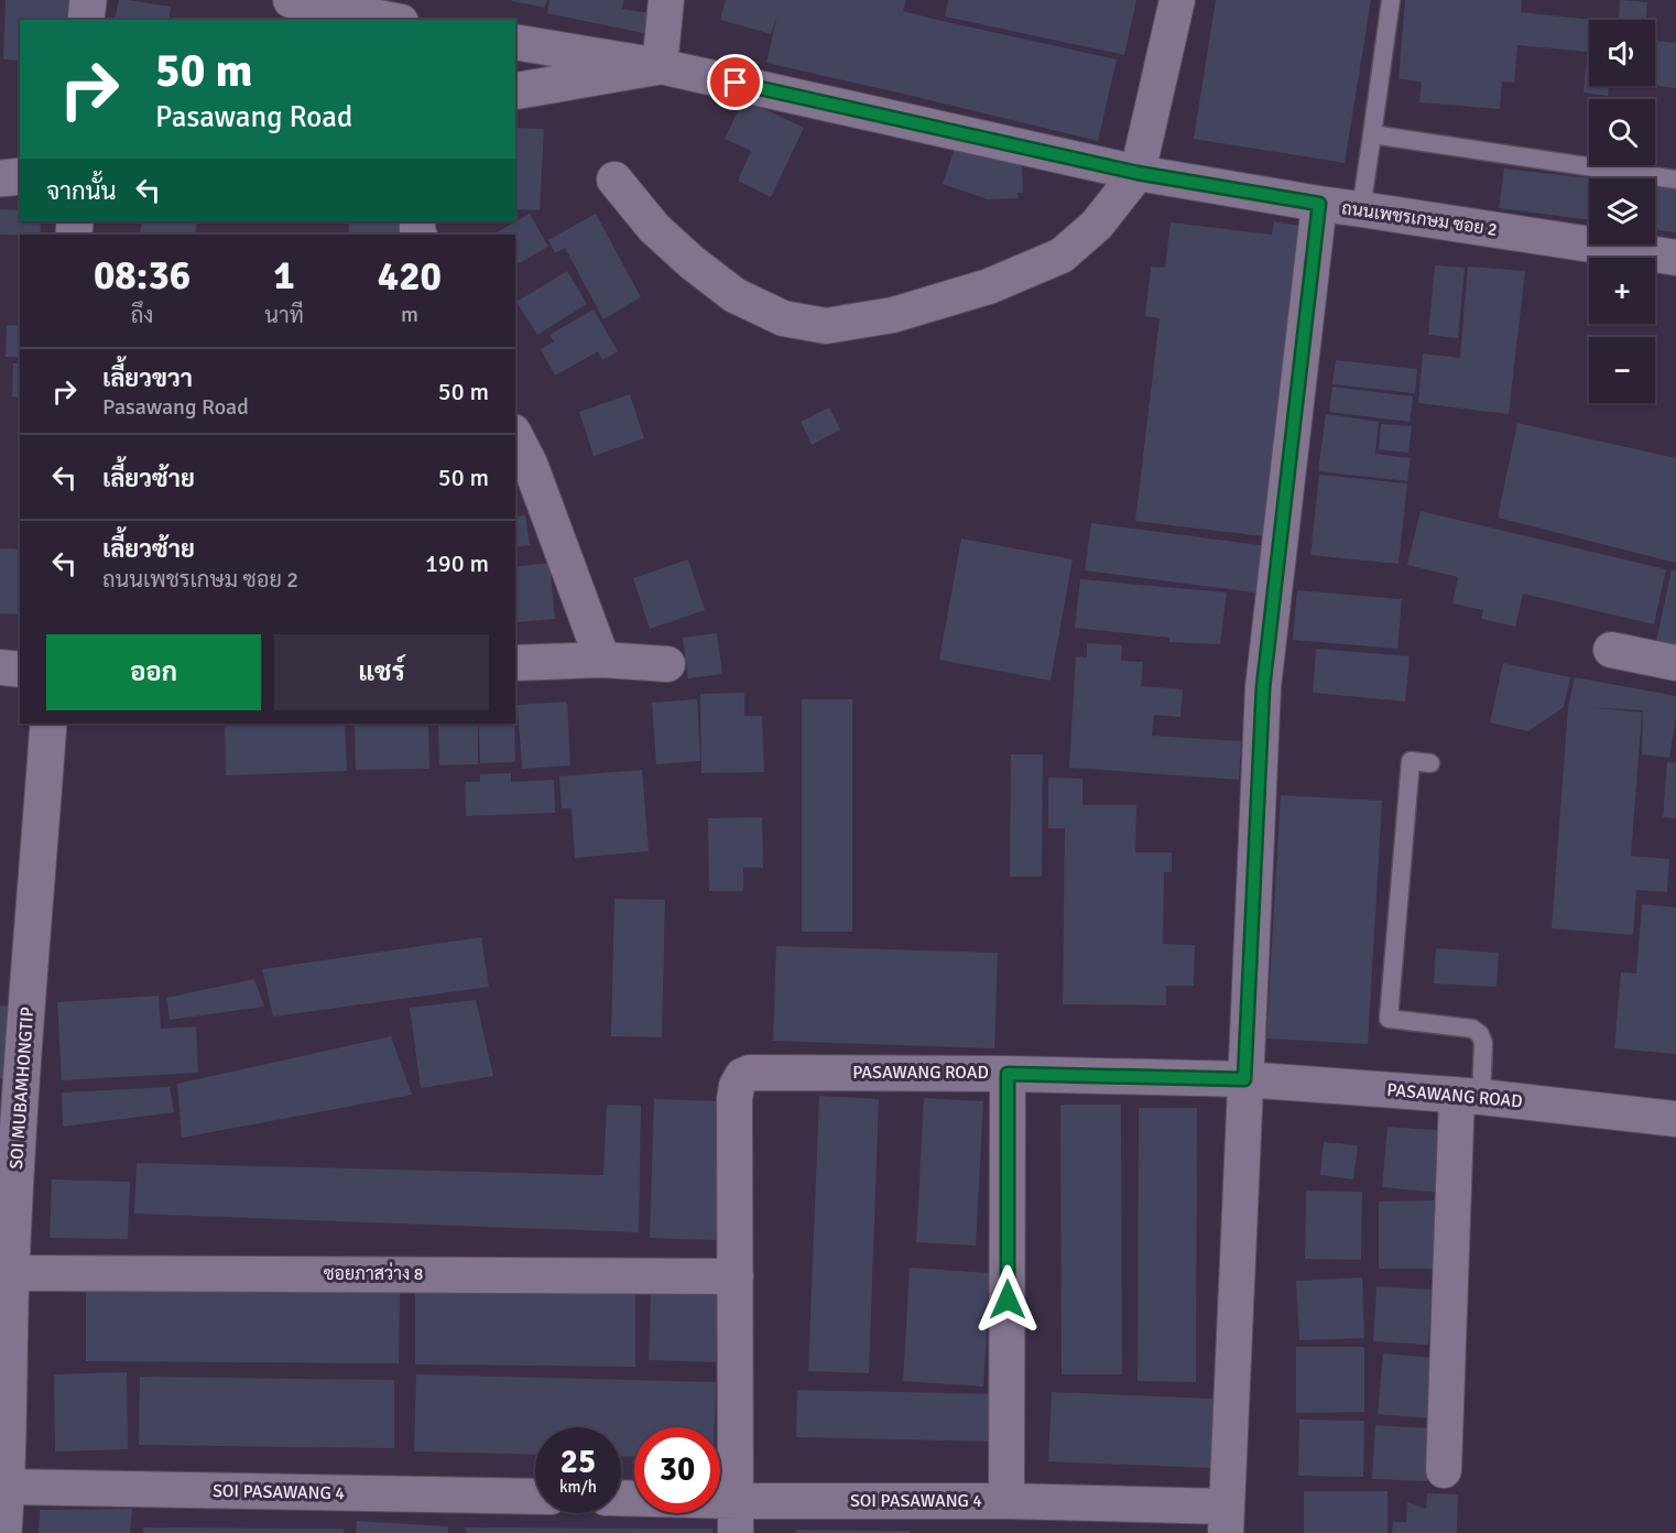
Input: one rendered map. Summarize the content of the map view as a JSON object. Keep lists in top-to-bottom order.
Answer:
{
  "streets": {
    "street": [
      "ถนนเพชรเกษม ซอย 2",
      "PASAWANG ROAD",
      "SOI MUBAMHONGTIP",
      "ซอยภาสว่าง 8",
      "SOI PASAWANG 4"
    ]
  },
  "crossings": [
    ["PASAWANG ROAD", "ซอยภาสว่าง 8"],
    ["PASAWANG ROAD", "SOI PASAWANG 4"],
    ["SOI MUBAMHONGTIP", "ซอยภาสว่าง 8"],
    ["SOI MUBAMHONGTIP", "SOI PASAWANG 4"]
  ],
  "page": {
    "map_buttons": ["+", "−"],
    "turn": ["50 m", "Pasawang Road"],
    "then": "จากนั้น",
    "eta": [
      "08:36",
      "ถึง",
      "1",
      "นาที",
      "420",
      "m"
    ],
    "list": [
      {
        "name": "เลี้ยวขวา",
        "note": "Pasawang Road",
        "value": "50 m"
      },
      {
        "name": "เลี้ยวซ้าย",
        "value": "50 m"
      },
      {
        "name": "เลี้ยวซ้าย",
        "note": "ถนนเพชรเกษม ซอย 2",
        "value": "190 m"
      }
    ],
    "buttons": ["ออก", "แชร์"],
    "speed": "25 km/h",
    "limit": "30"
  }
}
